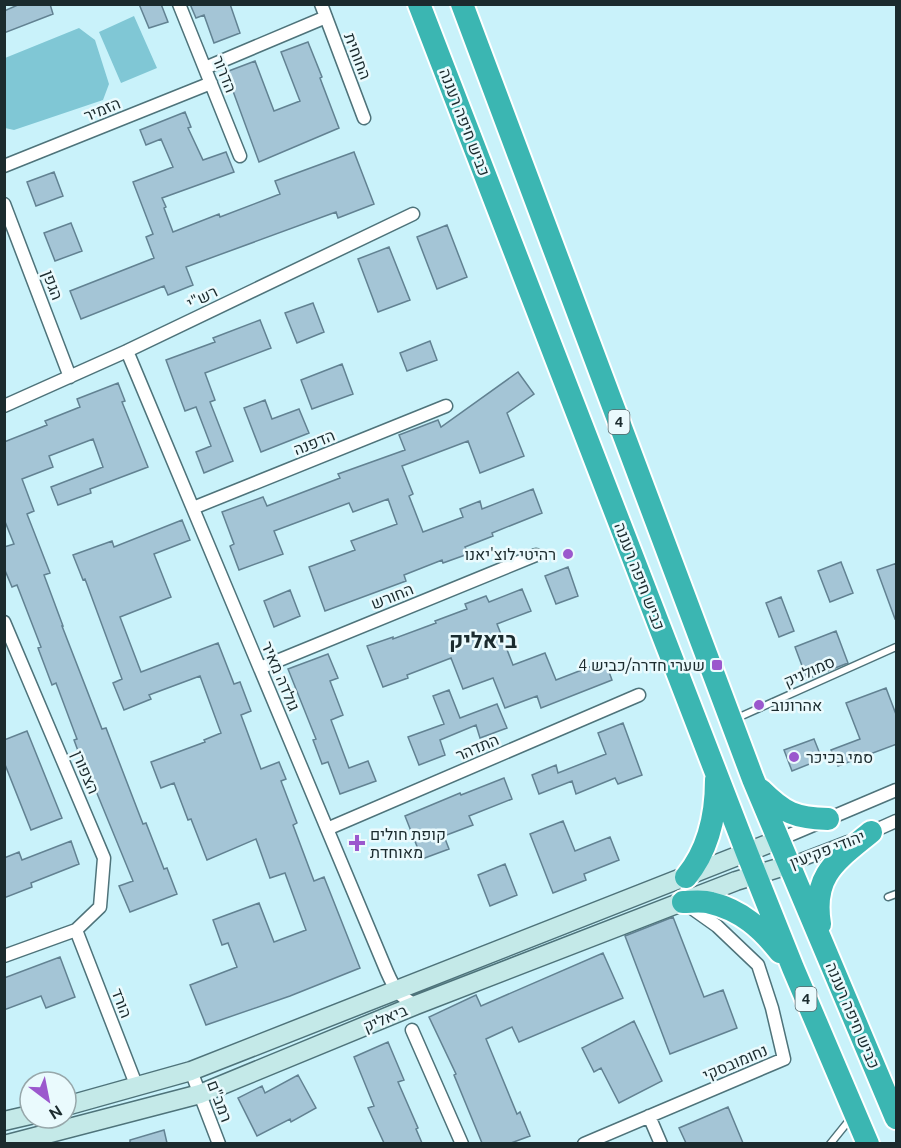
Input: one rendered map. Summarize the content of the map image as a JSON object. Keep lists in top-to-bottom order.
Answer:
{
  "streets": {
    "highway": ["כביש חיפה רעננה", "4"],
    "main road": ["יהודי פקיעין", "ביאליק"],
    "street": [
      "החוחית",
      "הדרור",
      "הזמיר",
      "הגפן",
      "רש\"י",
      "הדפנה",
      "החורש",
      "גולדה מאיר",
      "התדהר",
      "הצפורן",
      "הורד",
      "נחומובסקי",
      "רמב\"ם"
    ],
    "lane": ["סמולניק"]
  },
  "crossings": [
    ["הדרור", "הזמיר"],
    ["כביש חיפה רעננה", "סמולניק"],
    ["כביש חיפה רעננה", "יהודי פקיעין"],
    ["כביש חיפה רעננה", "ביאליק"],
    ["הגפן", "רש\"י"],
    ["רש\"י", "גולדה מאיר"],
    ["הדפנה", "גולדה מאיר"],
    ["החורש", "גולדה מאיר"],
    ["גולדה מאיר", "התדהר"],
    ["גולדה מאיר", "ביאליק"],
    ["הצפורן", "הורד"],
    ["יהודי פקיעין", "ביאליק"],
    ["הורד", "ביאליק"],
    ["ביאליק", "נחומובסקי"],
    ["ביאליק", "רמב\"ם"]
  ],
  "districts": ["ביאליק"],
  "places": {
    "other": ["רהיטי לוצ'יאנו", "אהרונוב", "סמי בכיכר"],
    "transit": ["שערי חדרה/כביש 4"],
    "health": ["קופת חולים מאוחדת"]
  },
  "north": "bottom right"
}
